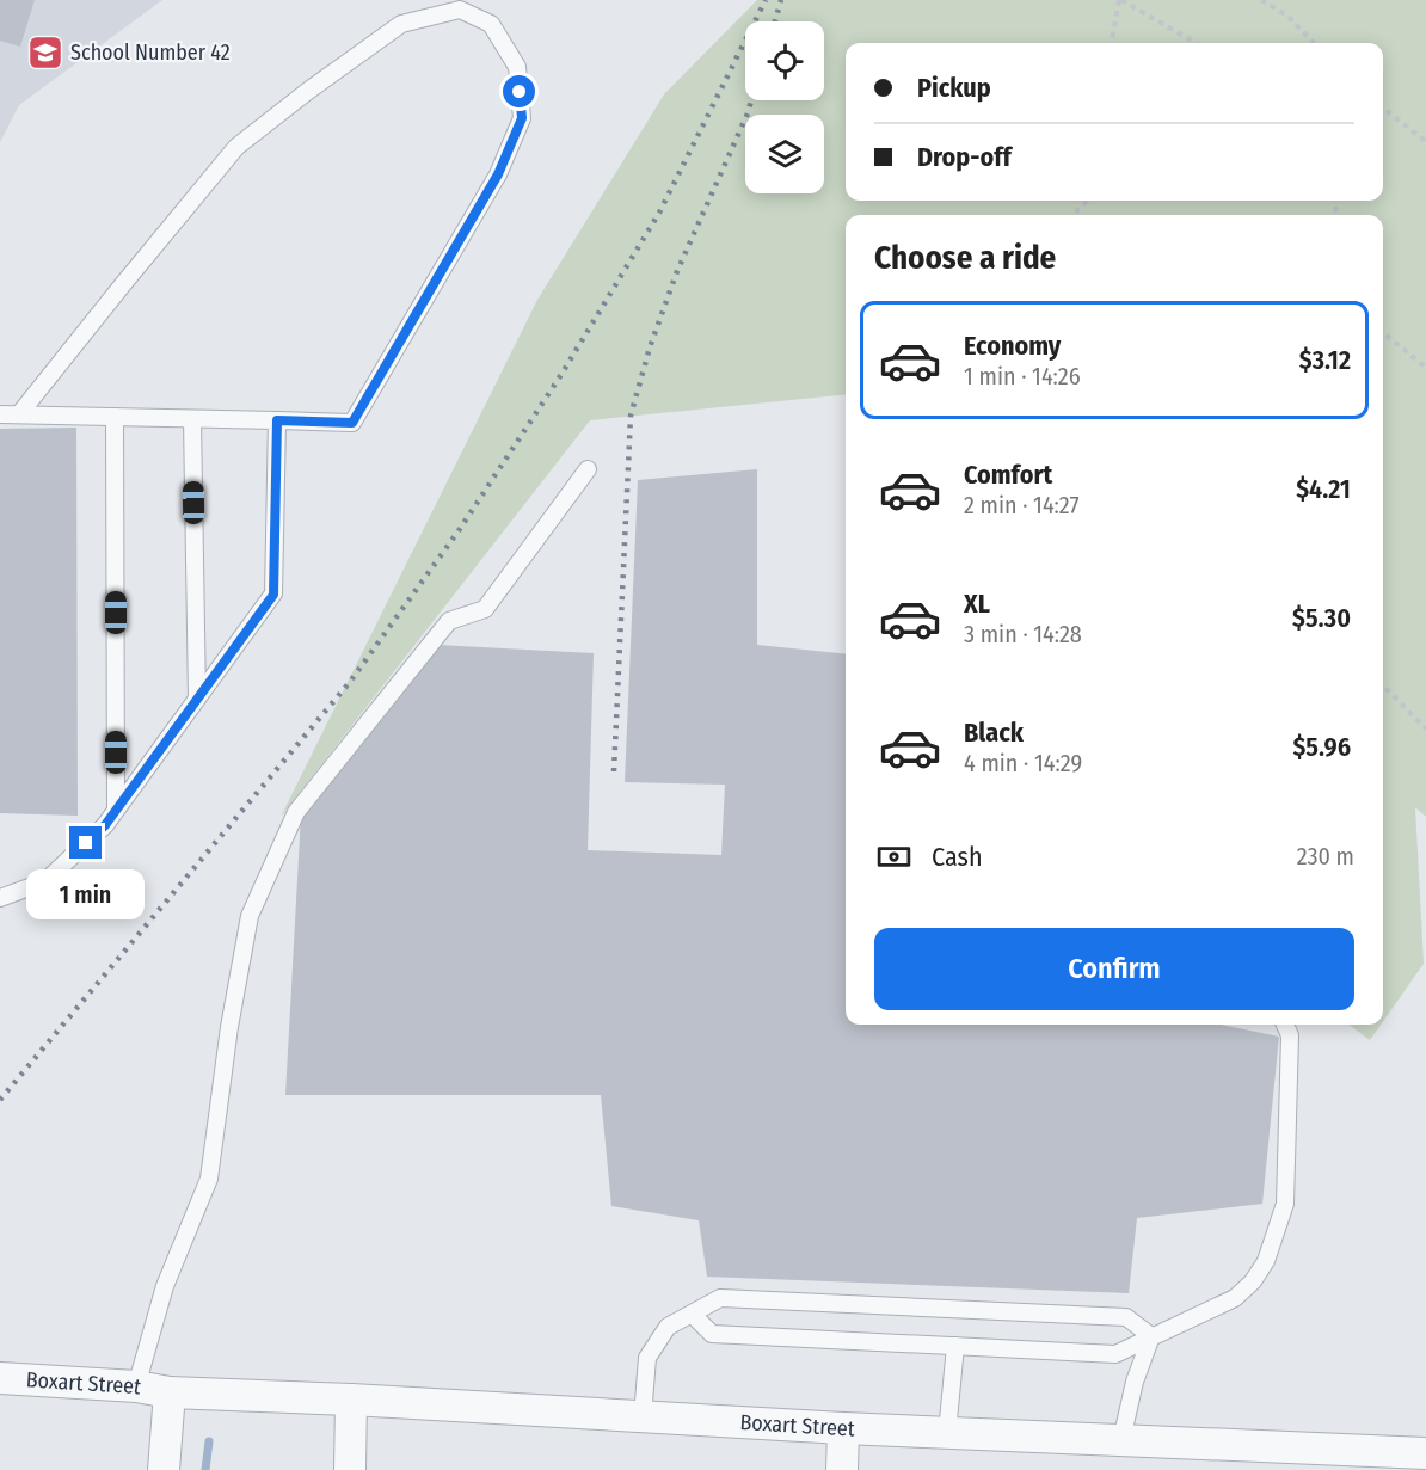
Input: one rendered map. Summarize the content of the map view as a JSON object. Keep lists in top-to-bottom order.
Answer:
{
  "streets": {
    "street": ["Boxart Street"]
  },
  "places": {
    "school or university": ["School Number 42"]
  },
  "page": {
    "banner": ["Pickup", "Drop-off"],
    "heading": "Choose a ride",
    "list": [
      {
        "name": "Economy",
        "note": "1 min · 14:26",
        "value": "$3.12"
      },
      {
        "name": "Comfort",
        "note": "2 min · 14:27",
        "value": "$4.21"
      },
      {
        "name": "XL",
        "note": "3 min · 14:28",
        "value": "$5.30"
      },
      {
        "name": "Black",
        "note": "4 min · 14:29",
        "value": "$5.96"
      }
    ],
    "pay": ["Cash", "230 m"],
    "bubble": "1 min",
    "buttons": "Confirm"
  }
}
